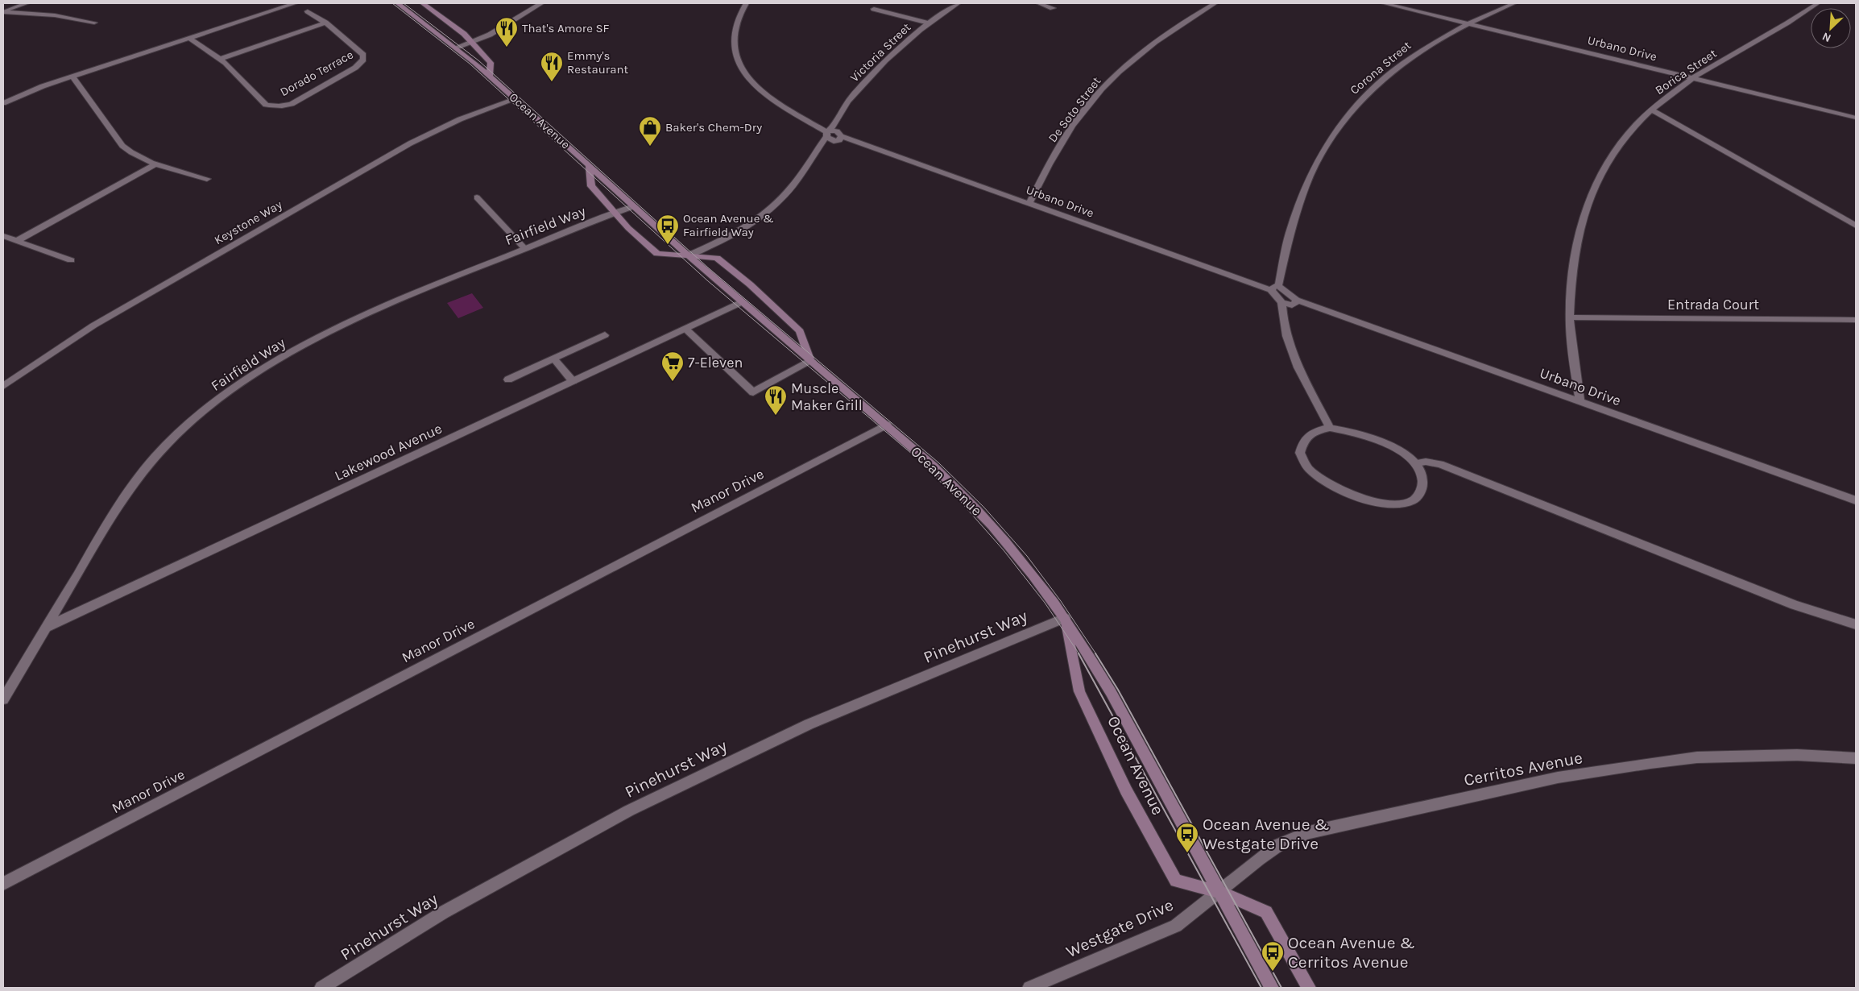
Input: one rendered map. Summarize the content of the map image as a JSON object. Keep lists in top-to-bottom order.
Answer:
{
  "streets": {
    "main road": ["Ocean Avenue"],
    "street": [
      "Urbano Drive",
      "Victoria Street",
      "Corona Street",
      "Borica Street",
      "Dorado Terrace",
      "De Soto Street",
      "Keystone Way",
      "Fairfield Way",
      "Entrada Court",
      "Lakewood Avenue",
      "Manor Drive",
      "Pinehurst Way",
      "Cerritos Avenue",
      "Westgate Drive"
    ]
  },
  "crossings": [
    ["Urbano Drive", "Victoria Street"],
    ["Urbano Drive", "Corona Street"],
    ["Urbano Drive", "Borica Street"],
    ["Urbano Drive", "De Soto Street"],
    ["Victoria Street", "Ocean Avenue"],
    ["Borica Street", "Entrada Court"],
    ["Ocean Avenue", "Keystone Way"],
    ["Ocean Avenue", "Fairfield Way"],
    ["Ocean Avenue", "Lakewood Avenue"],
    ["Ocean Avenue", "Manor Drive"],
    ["Ocean Avenue", "Pinehurst Way"],
    ["Ocean Avenue", "Cerritos Avenue"],
    ["Ocean Avenue", "Westgate Drive"],
    ["Fairfield Way", "Lakewood Avenue"],
    ["Cerritos Avenue", "Westgate Drive"]
  ],
  "places": {
    "restaurant": ["That's Amore SF", "Emmy's Restaurant", "Muscle Maker Grill"],
    "shop": ["Baker's Chem-Dry"],
    "bus stop": ["Ocean Avenue & Fairfield Way", "Ocean Avenue & Westgate Drive", "Ocean Avenue & Cerritos Avenue"],
    "supermarket": ["7-Eleven"]
  },
  "north": "bottom left"
}
